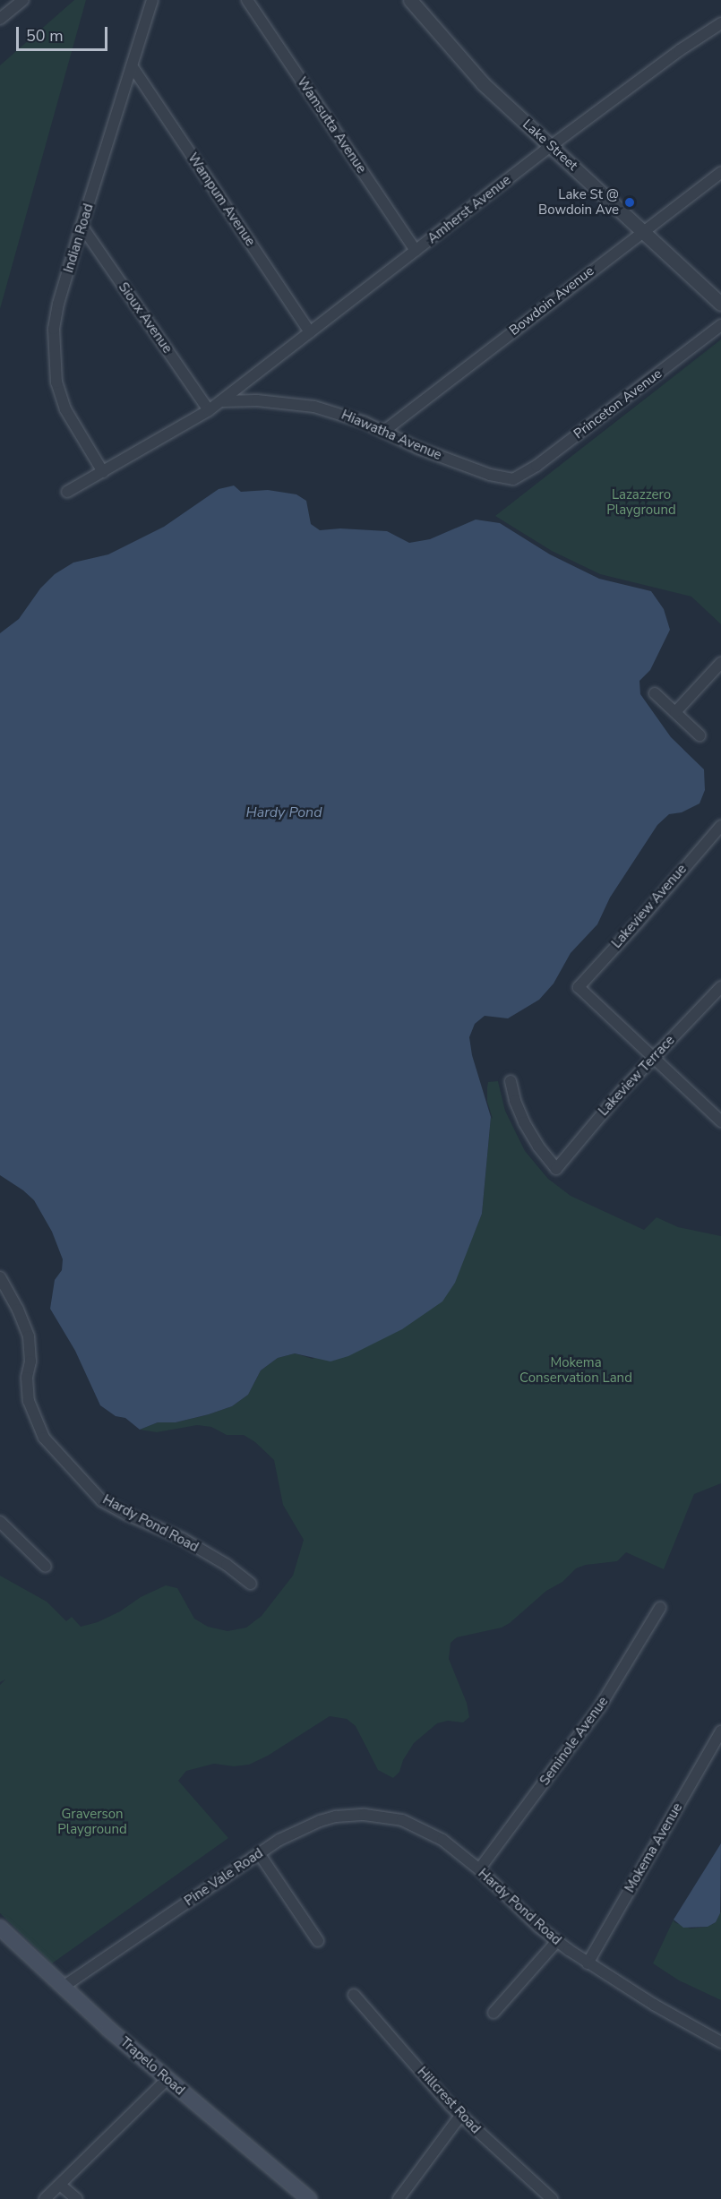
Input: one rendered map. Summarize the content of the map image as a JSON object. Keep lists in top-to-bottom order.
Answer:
{
  "streets": {
    "main road": ["Trapelo Road"],
    "street": [
      "Wamsutta Avenue",
      "Lake Street",
      "Wampum Avenue",
      "Amherst Avenue",
      "Indian Road",
      "Bowdoin Avenue",
      "Sioux Avenue",
      "Princeton Avenue",
      "Hiawatha Avenue",
      "Lakeview Avenue",
      "Lakeview Terrace",
      "Hardy Pond Road",
      "Seminole Avenue",
      "Mokema Avenue",
      "Pine Vale Road",
      "Hillcrest Road"
    ]
  },
  "crossings": [
    ["Wamsutta Avenue", "Amherst Avenue"],
    ["Lake Street", "Amherst Avenue"],
    ["Lake Street", "Bowdoin Avenue"],
    ["Wampum Avenue", "Amherst Avenue"],
    ["Wampum Avenue", "Indian Road"],
    ["Amherst Avenue", "Hiawatha Avenue"],
    ["Indian Road", "Sioux Avenue"],
    ["Bowdoin Avenue", "Hiawatha Avenue"],
    ["Princeton Avenue", "Hiawatha Avenue"],
    ["Lakeview Avenue", "Lakeview Terrace"],
    ["Hardy Pond Road", "Seminole Avenue"],
    ["Hardy Pond Road", "Mokema Avenue"],
    ["Hardy Pond Road", "Pine Vale Road"],
    ["Pine Vale Road", "Trapelo Road"]
  ],
  "water": ["Hardy Pond"],
  "parks": ["Lazazzero Playground", "Mokema Conservation Land", "Graverson Playground"],
  "places": ["Lake St @ Bowdoin Ave"],
  "scale_bar": "50 m"
}
